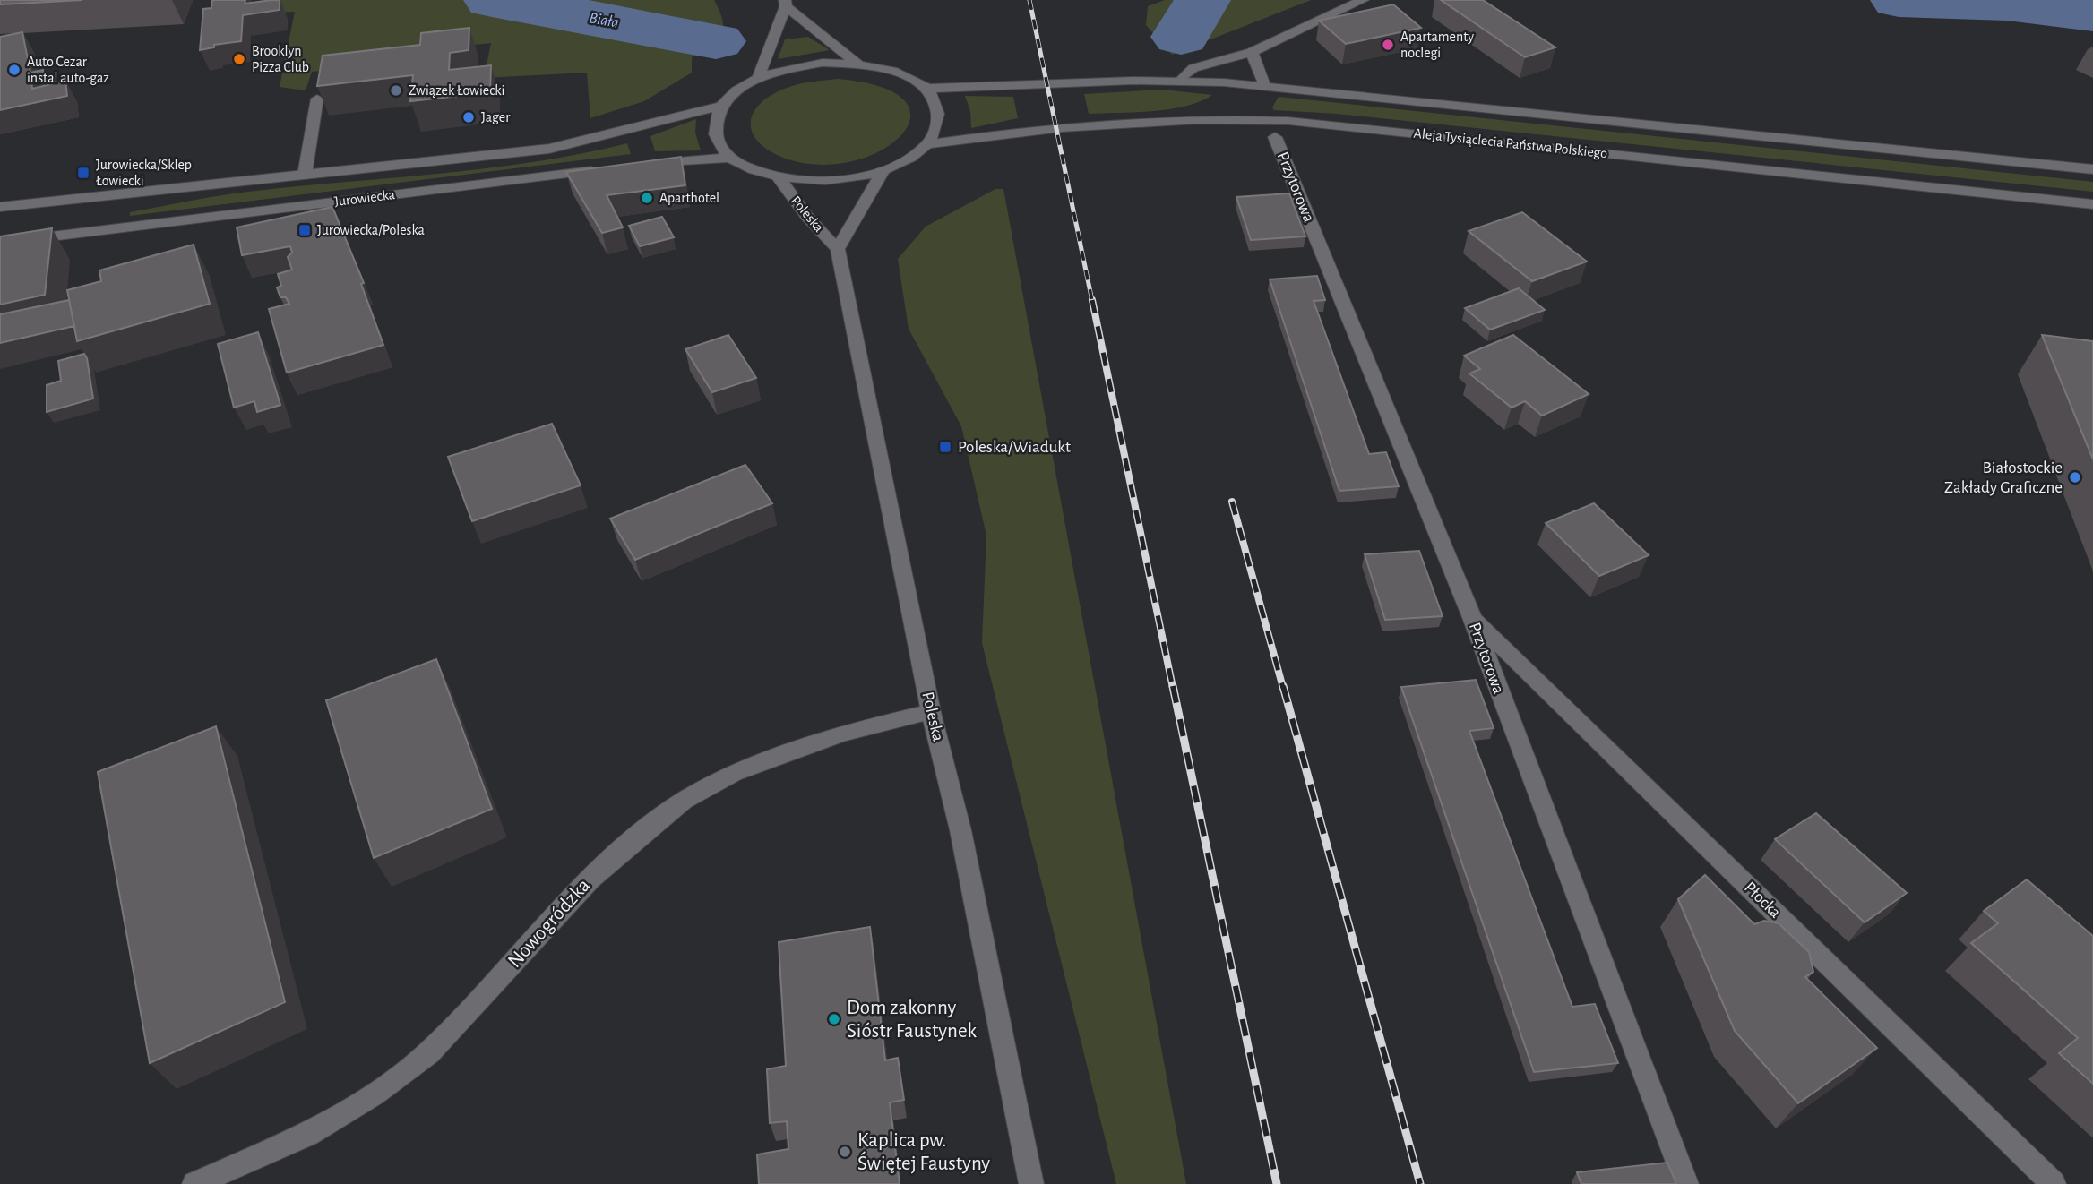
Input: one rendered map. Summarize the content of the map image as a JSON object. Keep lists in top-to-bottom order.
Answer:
{
  "streets": {
    "main road": [
      "Aleja Tysiąclecia Państwa Polskiego",
      "Przytorowa",
      "Jurowiecka",
      "Poleska",
      "Płocka",
      "Nowogródzka"
    ]
  },
  "crossings": [
    ["Przytorowa", "Płocka"],
    ["Poleska", "Nowogródzka"]
  ],
  "water": ["Biała"],
  "places": {
    "other": [
      "Apartamenty noclegi",
      "Brooklyn Pizza Club",
      "Auto Cezar instal auto-gaz",
      "Związek Łowiecki",
      "Jager",
      "Aparthotel",
      "Białostockie Zakłady Graficzne",
      "Dom zakonny Sióstr Faustynek",
      "Kaplica pw. Świętej Faustyny"
    ],
    "transit": ["Jurowiecka/Sklep Łowiecki", "Jurowiecka/Poleska", "Poleska/Wiadukt"]
  }
}
